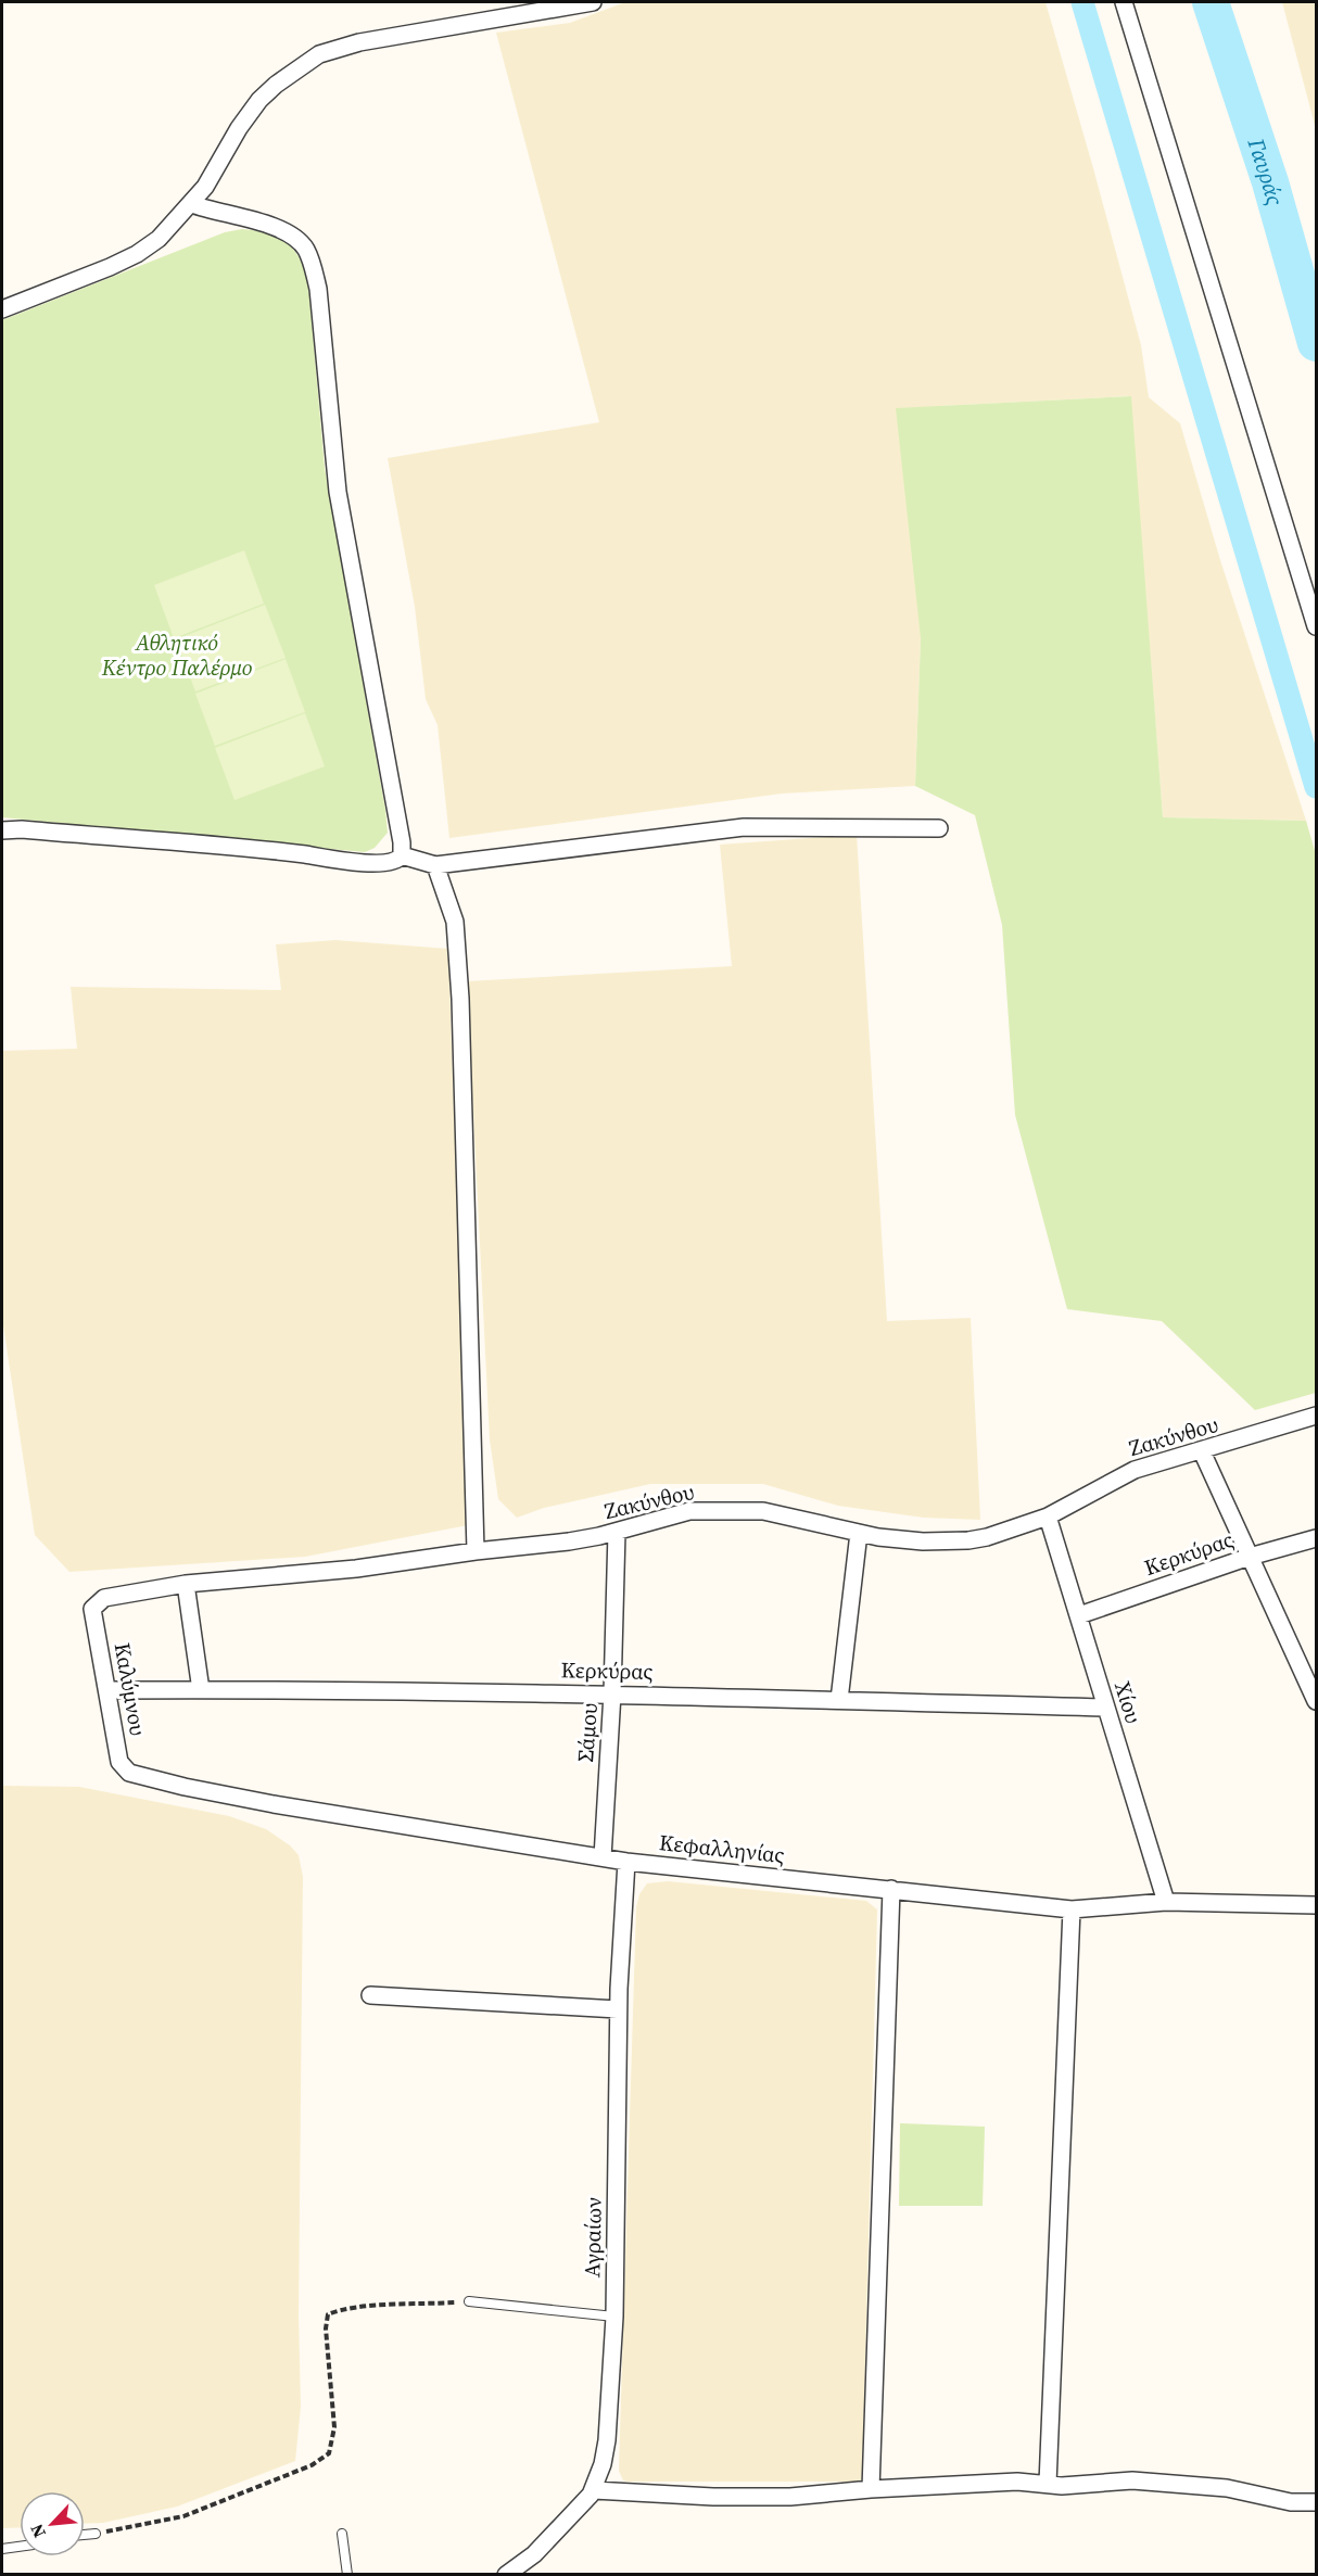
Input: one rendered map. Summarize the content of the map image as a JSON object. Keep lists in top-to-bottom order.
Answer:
{
  "streets": {
    "street": [
      "Ζακύνθου",
      "Κερκύρας",
      "Καλύμνου",
      "Χίου",
      "Σάμου",
      "Κεφαλληνίας",
      "Αγραίων"
    ]
  },
  "crossings": [
    ["Ζακύνθου", "Καλύμνου"],
    ["Ζακύνθου", "Χίου"],
    ["Ζακύνθου", "Σάμου"],
    ["Κερκύρας", "Καλύμνου"],
    ["Κερκύρας", "Χίου"],
    ["Κερκύρας", "Σάμου"],
    ["Καλύμνου", "Κεφαλληνίας"],
    ["Χίου", "Κεφαλληνίας"],
    ["Σάμου", "Κεφαλληνίας"],
    ["Κεφαλληνίας", "Αγραίων"]
  ],
  "water": ["Γαυράς"],
  "parks": ["Αθλητικό Κέντρο Παλέρμο"],
  "north": "bottom left"
}
